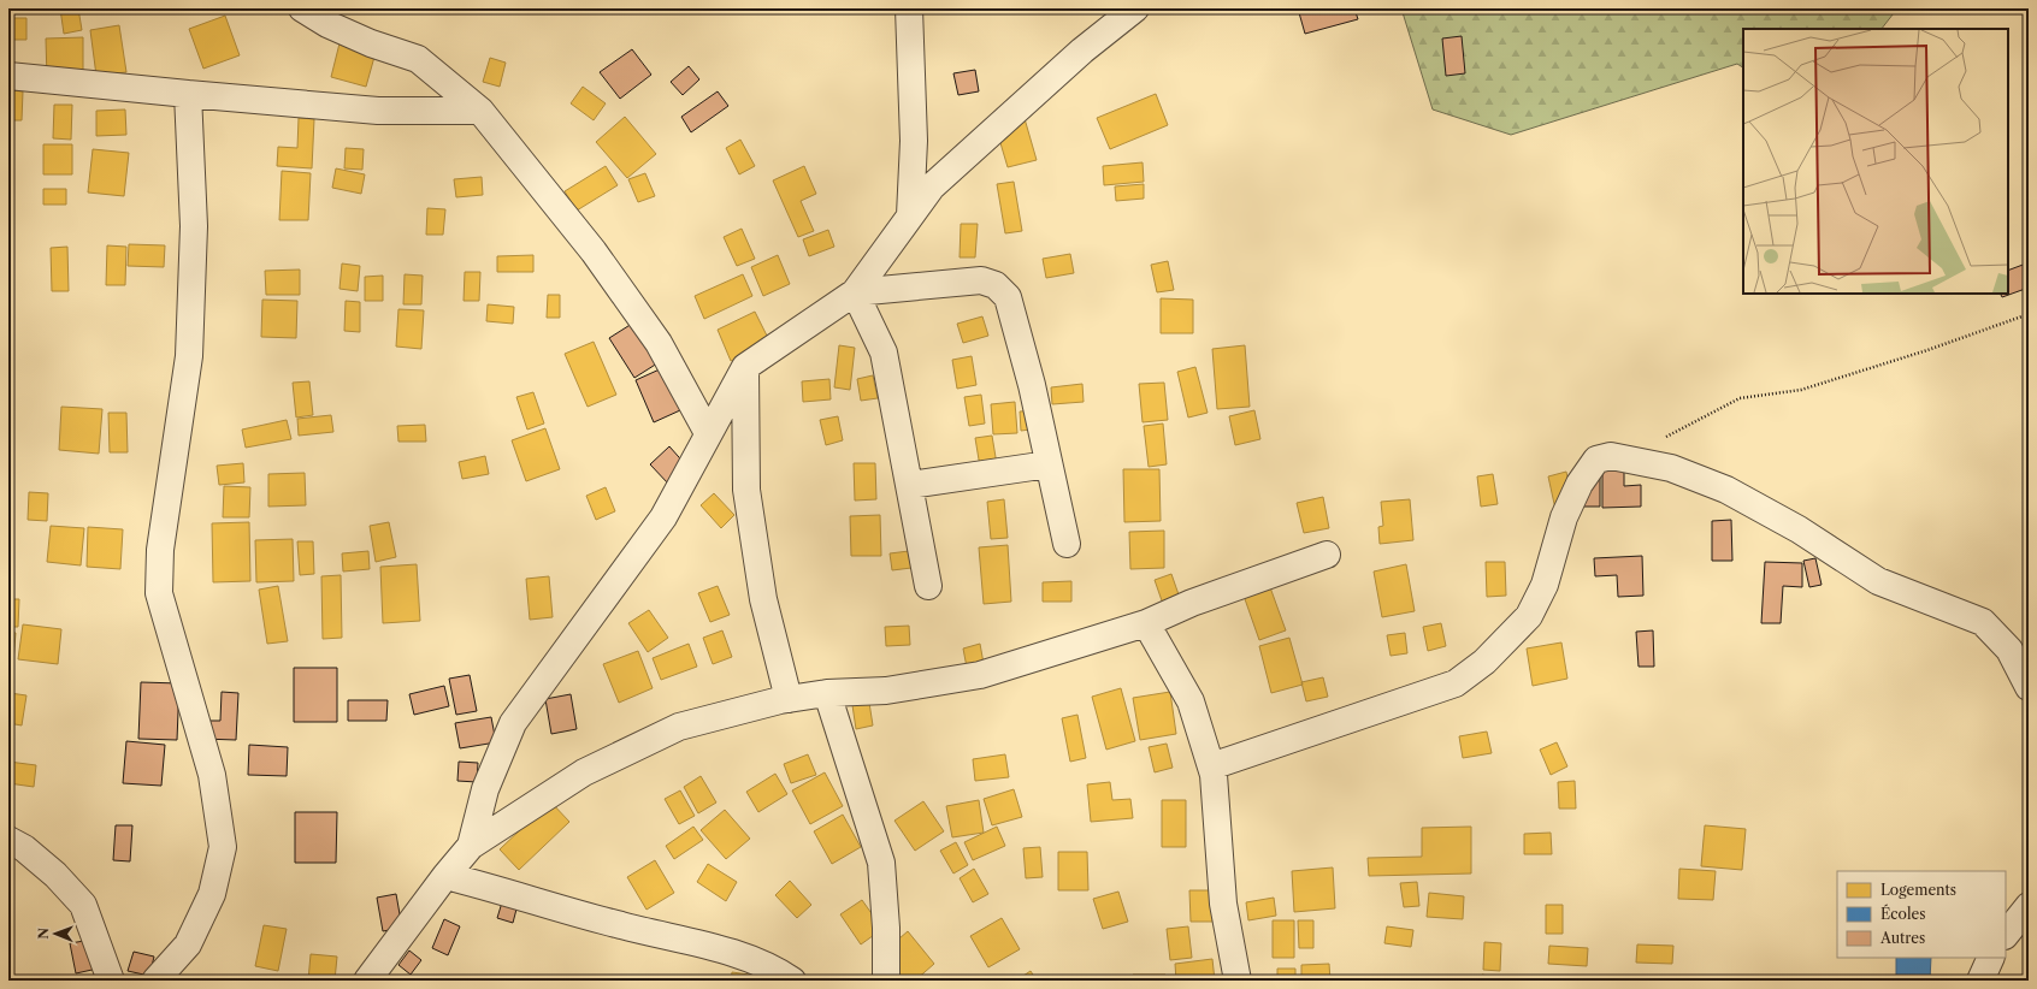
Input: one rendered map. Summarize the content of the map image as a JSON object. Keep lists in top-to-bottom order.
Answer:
{
  "legend": ["Logements", "Écoles", "Autres"],
  "north": "left"
}
